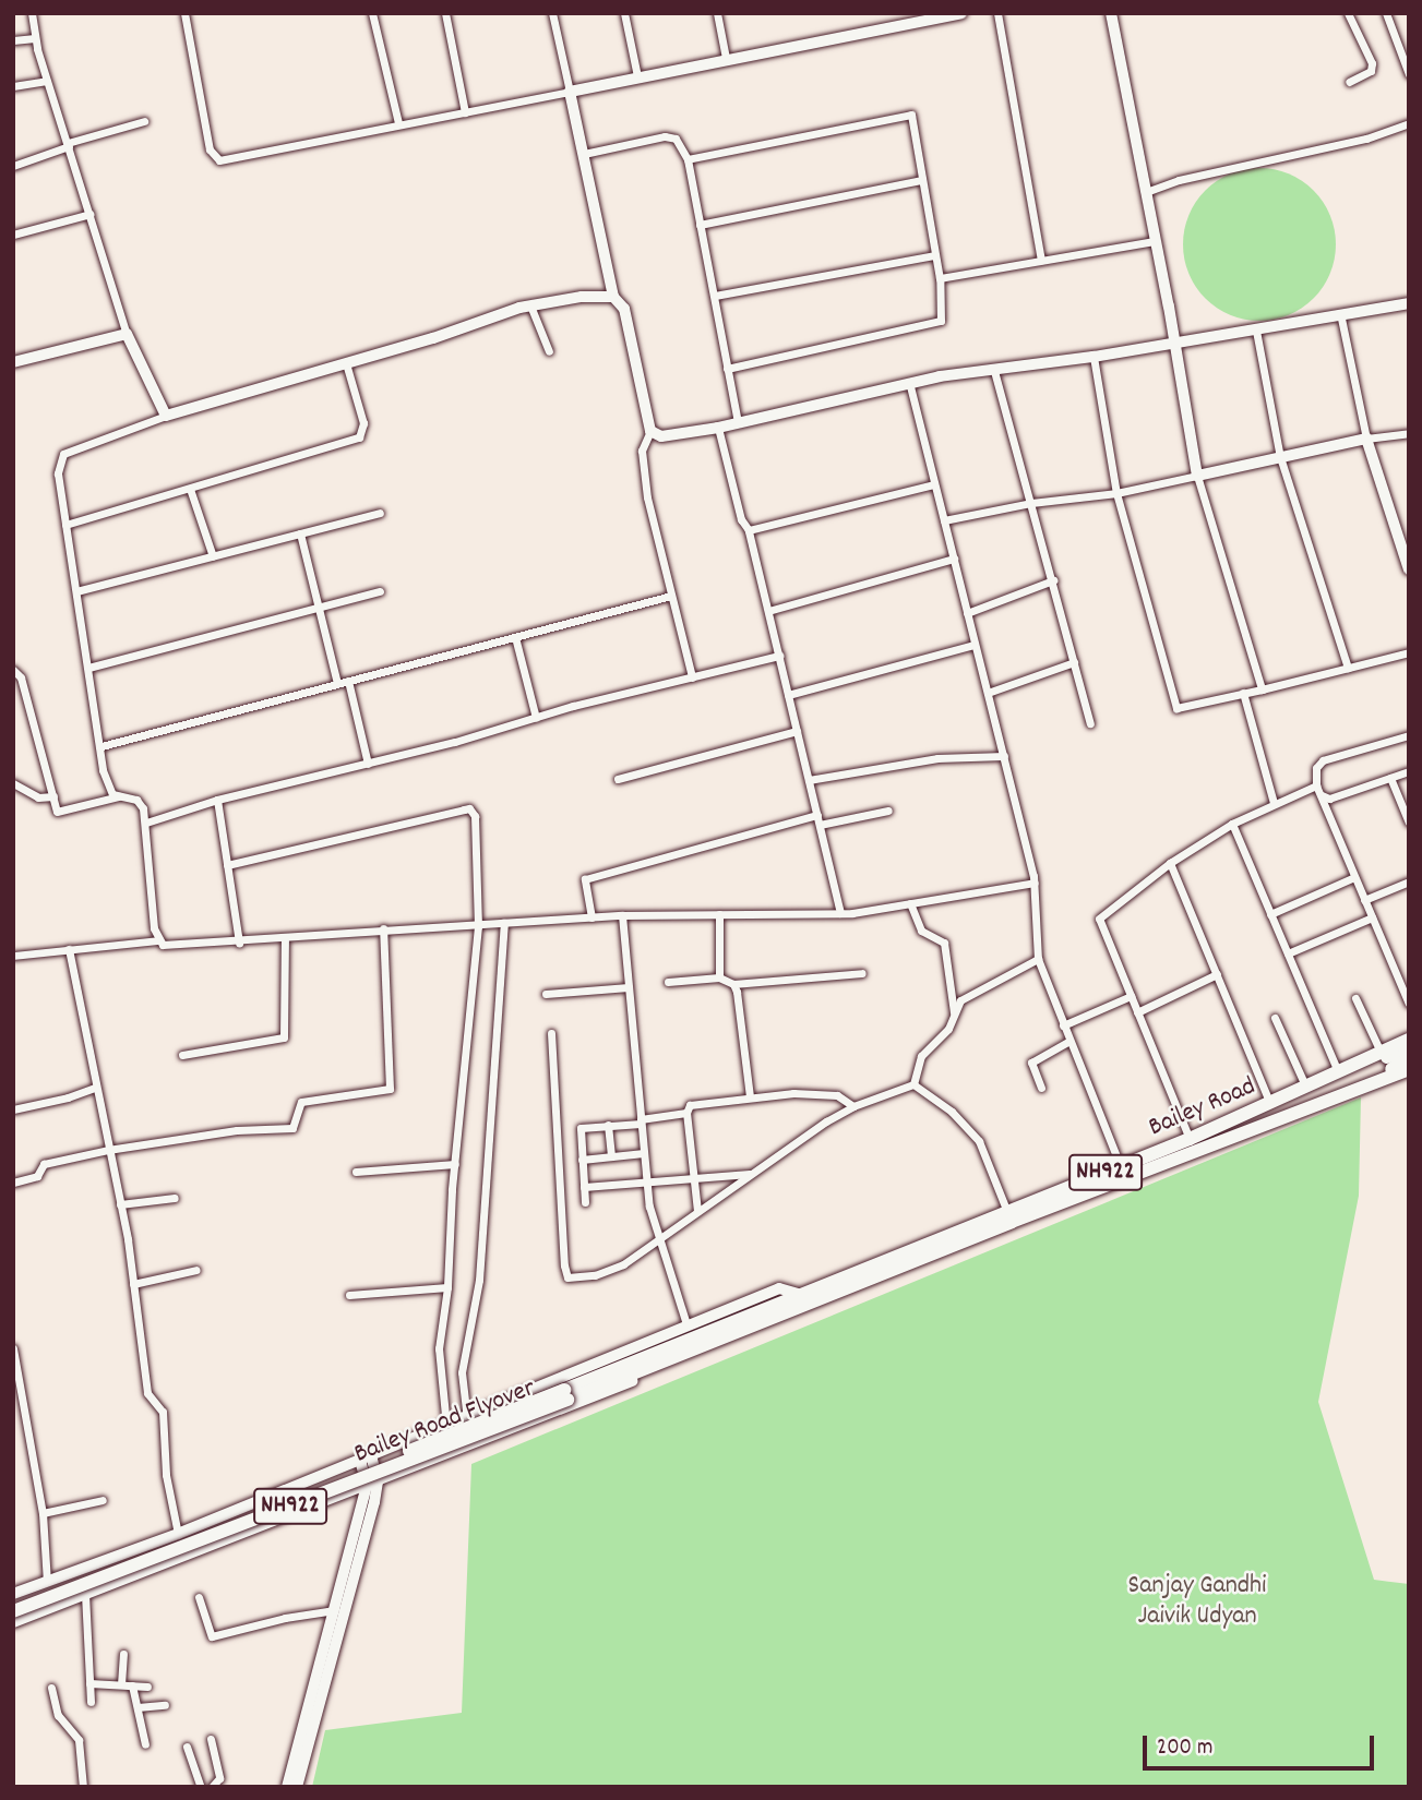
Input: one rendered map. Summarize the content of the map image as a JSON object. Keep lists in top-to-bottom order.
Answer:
{
  "streets": {
    "highway": ["Bailey Road", "NH922", "Bailey Road Flyover"]
  },
  "crossings": [
    ["Bailey Road", "Bailey Road Flyover"]
  ],
  "parks": ["Sanjay Gandhi Jaivik Udyan"],
  "scale_bar": "200 m"
}
